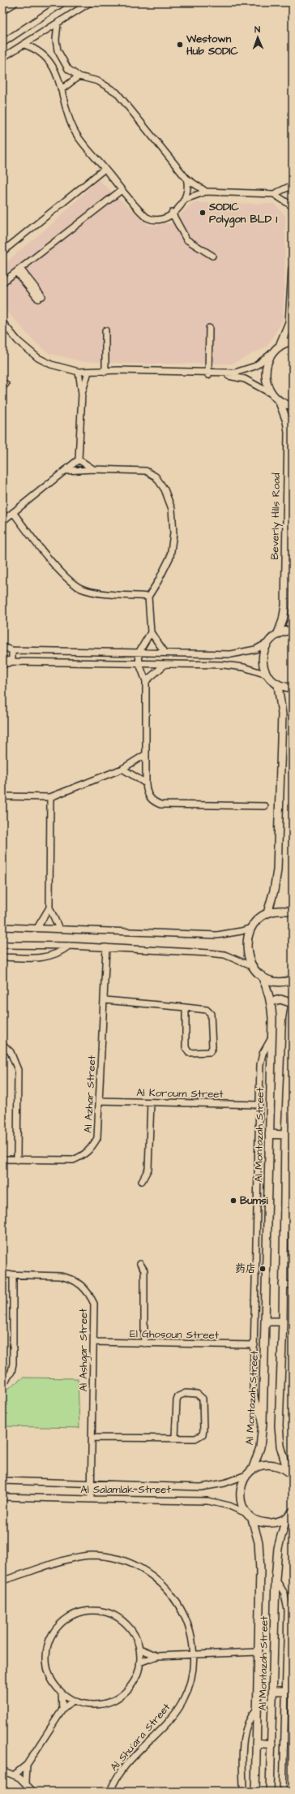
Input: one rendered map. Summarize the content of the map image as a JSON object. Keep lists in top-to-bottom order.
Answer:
{
  "streets": {
    "street": [
      "Beverly Hills Road",
      "Al Koroum Street",
      "Al Azhar Street",
      "Al Montazah Street",
      "El Ghosoun Street",
      "Al Ashgar Street",
      "Al Salamlak Street",
      "Al Shu'ara Street"
    ]
  },
  "crossings": [
    ["Al Koroum Street", "Al Azhar Street"],
    ["Al Montazah Street", "Al Salamlak Street"],
    ["El Ghosoun Street", "Al Ashgar Street"],
    ["Al Ashgar Street", "Al Salamlak Street"]
  ],
  "places": [
    "Westown Hub SODIC",
    "SODIC Polygon BLD 1",
    "Bumsi",
    "药店"
  ],
  "north": "top"
}
